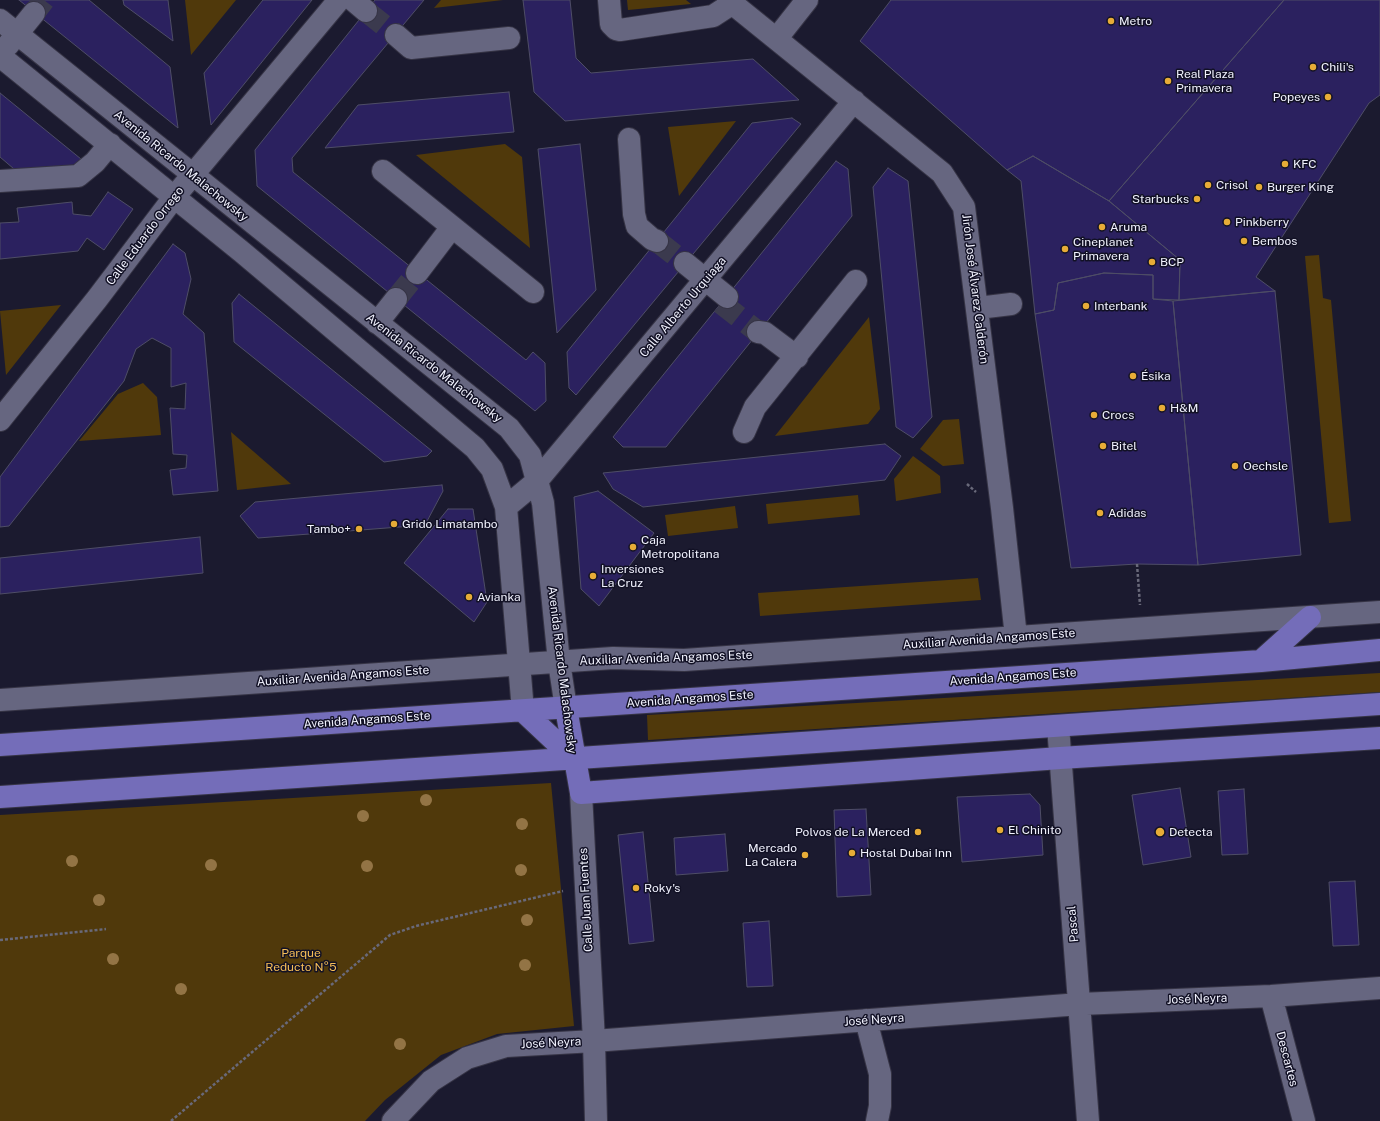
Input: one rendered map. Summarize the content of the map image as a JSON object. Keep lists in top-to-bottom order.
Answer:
{
  "streets": {
    "main road": ["Avenida Ricardo Malachowsky", "Avenida Angamos Este", "Calle Juan Fuentes"],
    "street": [
      "Calle Eduardo Orrego",
      "Jirón José Álvarez Calderón",
      "Calle Alberto Urquiaga",
      "Auxiliar Avenida Angamos Este",
      "Pascal",
      "José Neyra",
      "Descartes"
    ]
  },
  "crossings": [
    ["Avenida Ricardo Malachowsky", "Calle Eduardo Orrego"],
    ["Avenida Ricardo Malachowsky", "Calle Alberto Urquiaga"],
    ["Avenida Ricardo Malachowsky", "Auxiliar Avenida Angamos Este"],
    ["Avenida Ricardo Malachowsky", "Avenida Angamos Este"],
    ["Avenida Ricardo Malachowsky", "Calle Juan Fuentes"],
    ["Jirón José Álvarez Calderón", "Calle Alberto Urquiaga"],
    ["Jirón José Álvarez Calderón", "Auxiliar Avenida Angamos Este"],
    ["Calle Juan Fuentes", "José Neyra"],
    ["Pascal", "José Neyra"],
    ["José Neyra", "Descartes"]
  ],
  "parks": ["Parque Reducto N°5"],
  "places": [
    "Metro",
    "Chili's",
    "Real Plaza Primavera",
    "Popeyes",
    "KFC",
    "Crisol",
    "Burger King",
    "Starbucks",
    "Pinkberry",
    "Aruma",
    "Bembos",
    "Cineplanet Primavera",
    "BCP",
    "Interbank",
    "Ésika",
    "H&M",
    "Crocs",
    "Bitel",
    "Oechsle",
    "Adidas",
    "Grido Limatambo",
    "Tambo+",
    "Caja Metropolitana",
    "Inversiones La Cruz",
    "Avianka",
    "El Chinito",
    "Polvos de La Merced",
    "Detecta",
    "Hostal Dubai Inn",
    "Mercado La Calera",
    "Roky's"
  ]
}
